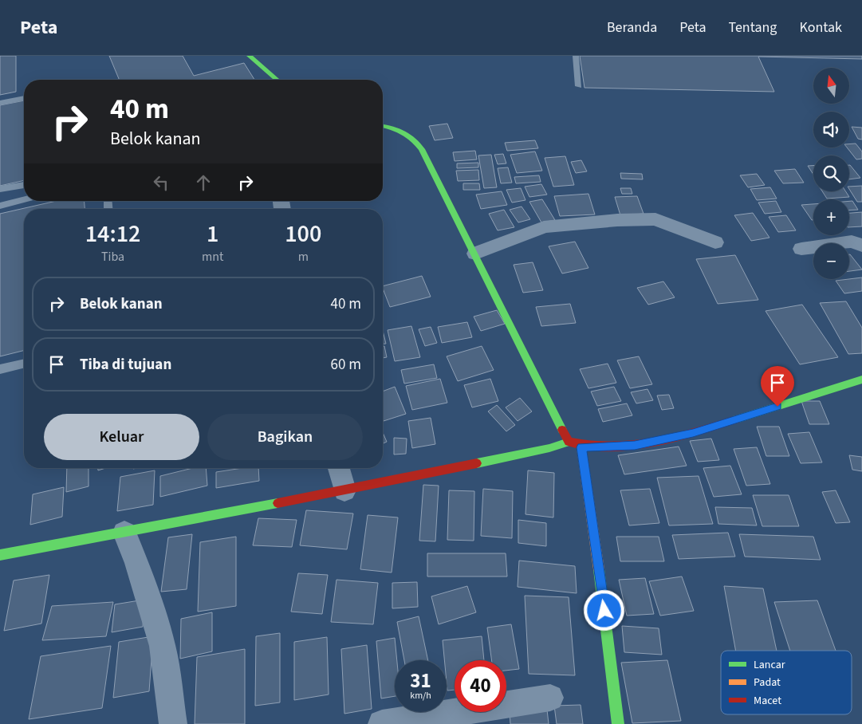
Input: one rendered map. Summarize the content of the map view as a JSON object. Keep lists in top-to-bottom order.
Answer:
{
  "legend": ["Lancar", "Padat", "Macet"],
  "north": "top",
  "page": {
    "header": "Peta",
    "nav": [
      "Beranda",
      "Peta",
      "Tentang",
      "Kontak"
    ],
    "map_buttons": ["+", "−"],
    "turn": ["40 m", "Belok kanan"],
    "eta": [
      "14:12",
      "Tiba",
      "1",
      "mnt",
      "100",
      "m"
    ],
    "list": [
      {
        "name": "Belok kanan",
        "value": "40 m"
      },
      {
        "name": "Tiba di tujuan",
        "value": "60 m"
      }
    ],
    "buttons": ["Keluar", "Bagikan"],
    "speed": "31 km/h",
    "limit": "40"
  }
}
